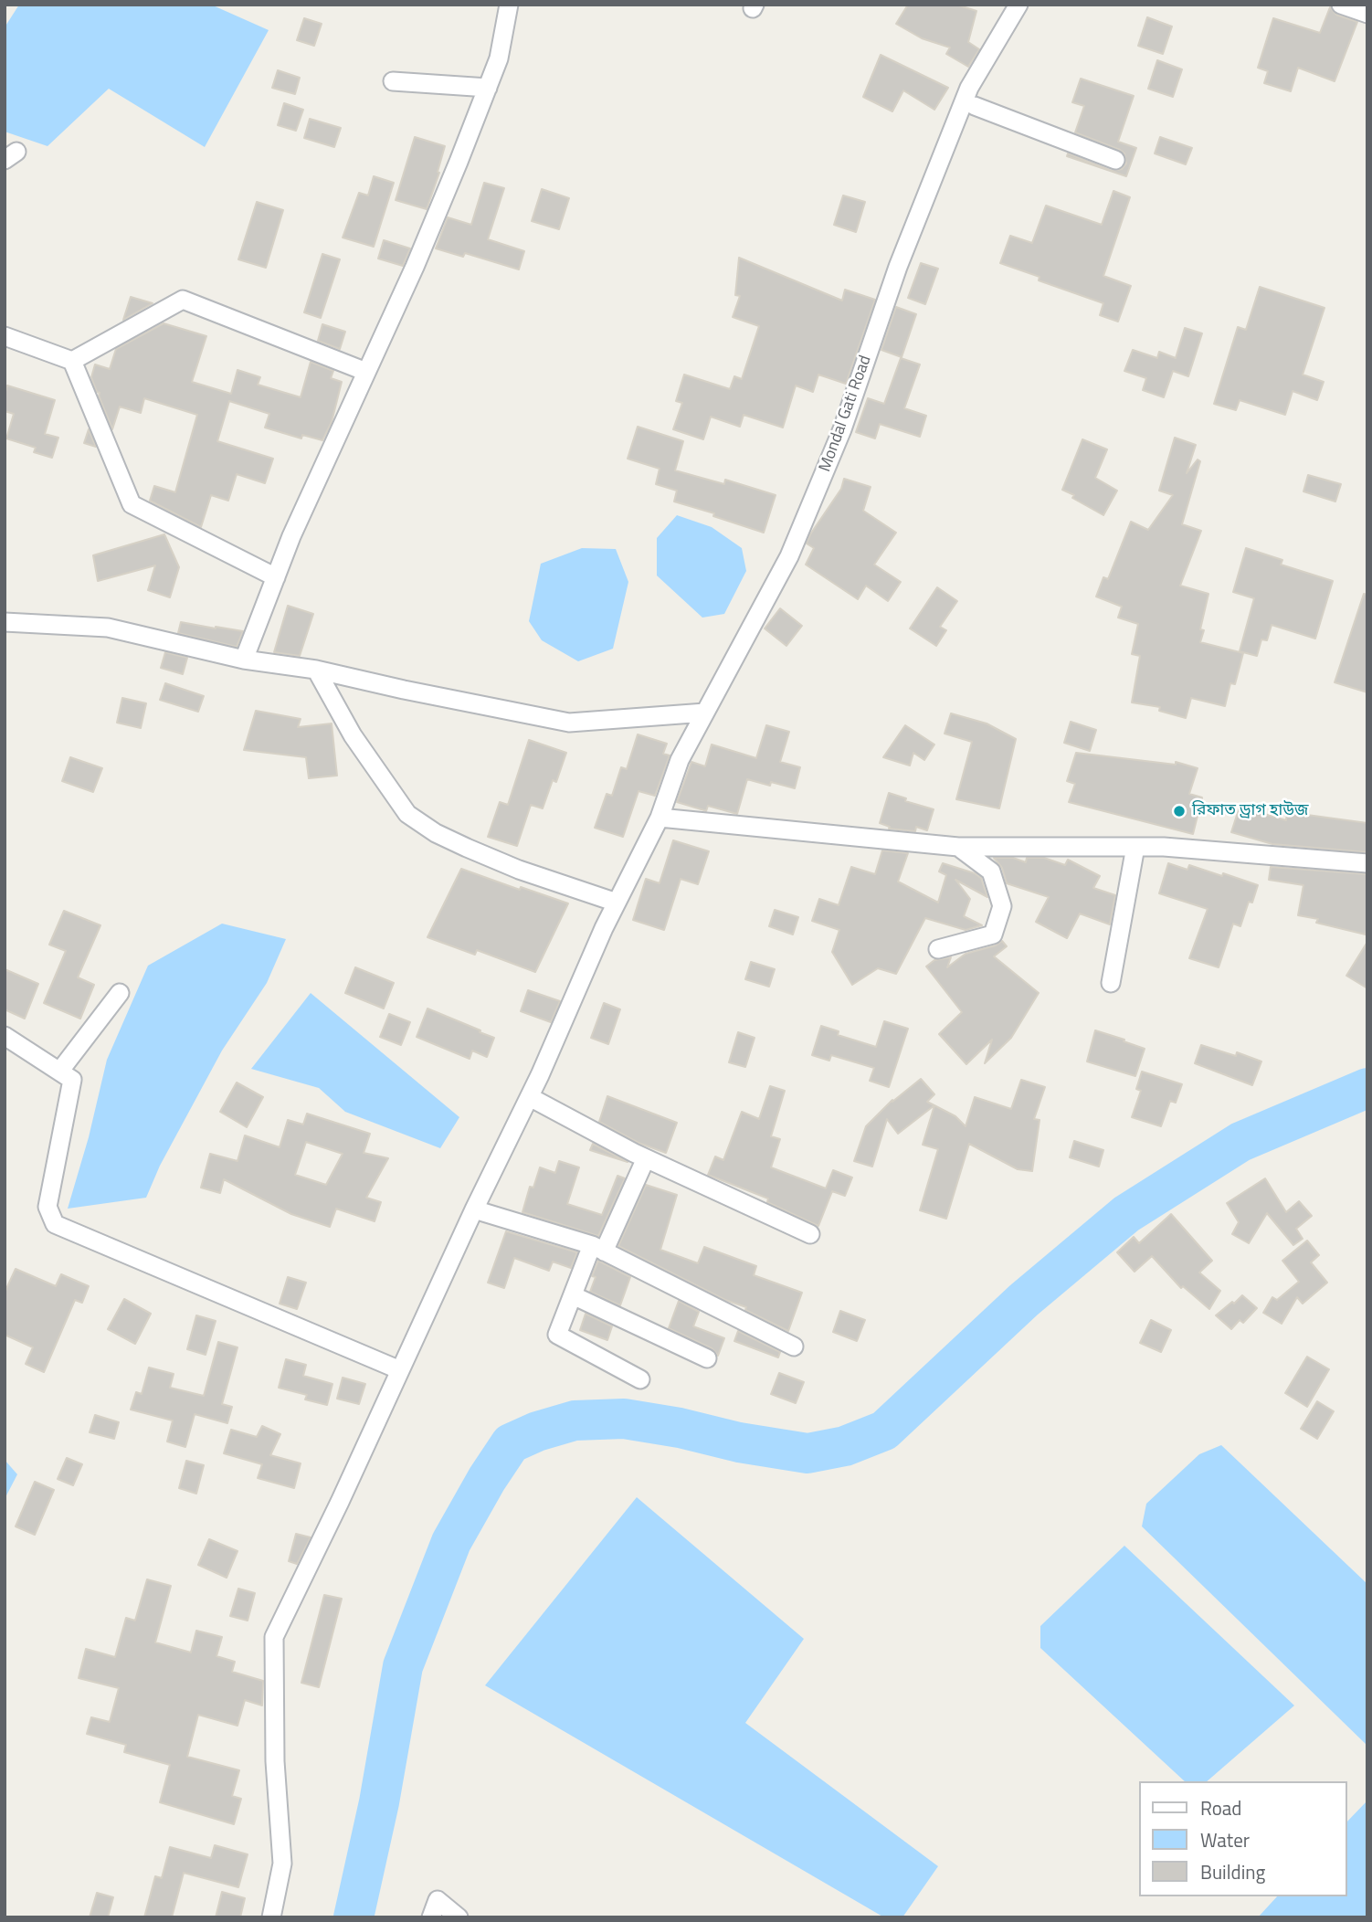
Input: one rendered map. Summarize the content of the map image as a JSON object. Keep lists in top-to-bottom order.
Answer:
{
  "streets": {
    "street": ["Mondal Gati Road"]
  },
  "places": ["রিফাত ড্রাগ হাউজ"],
  "legend": ["Road", "Water", "Building"]
}
